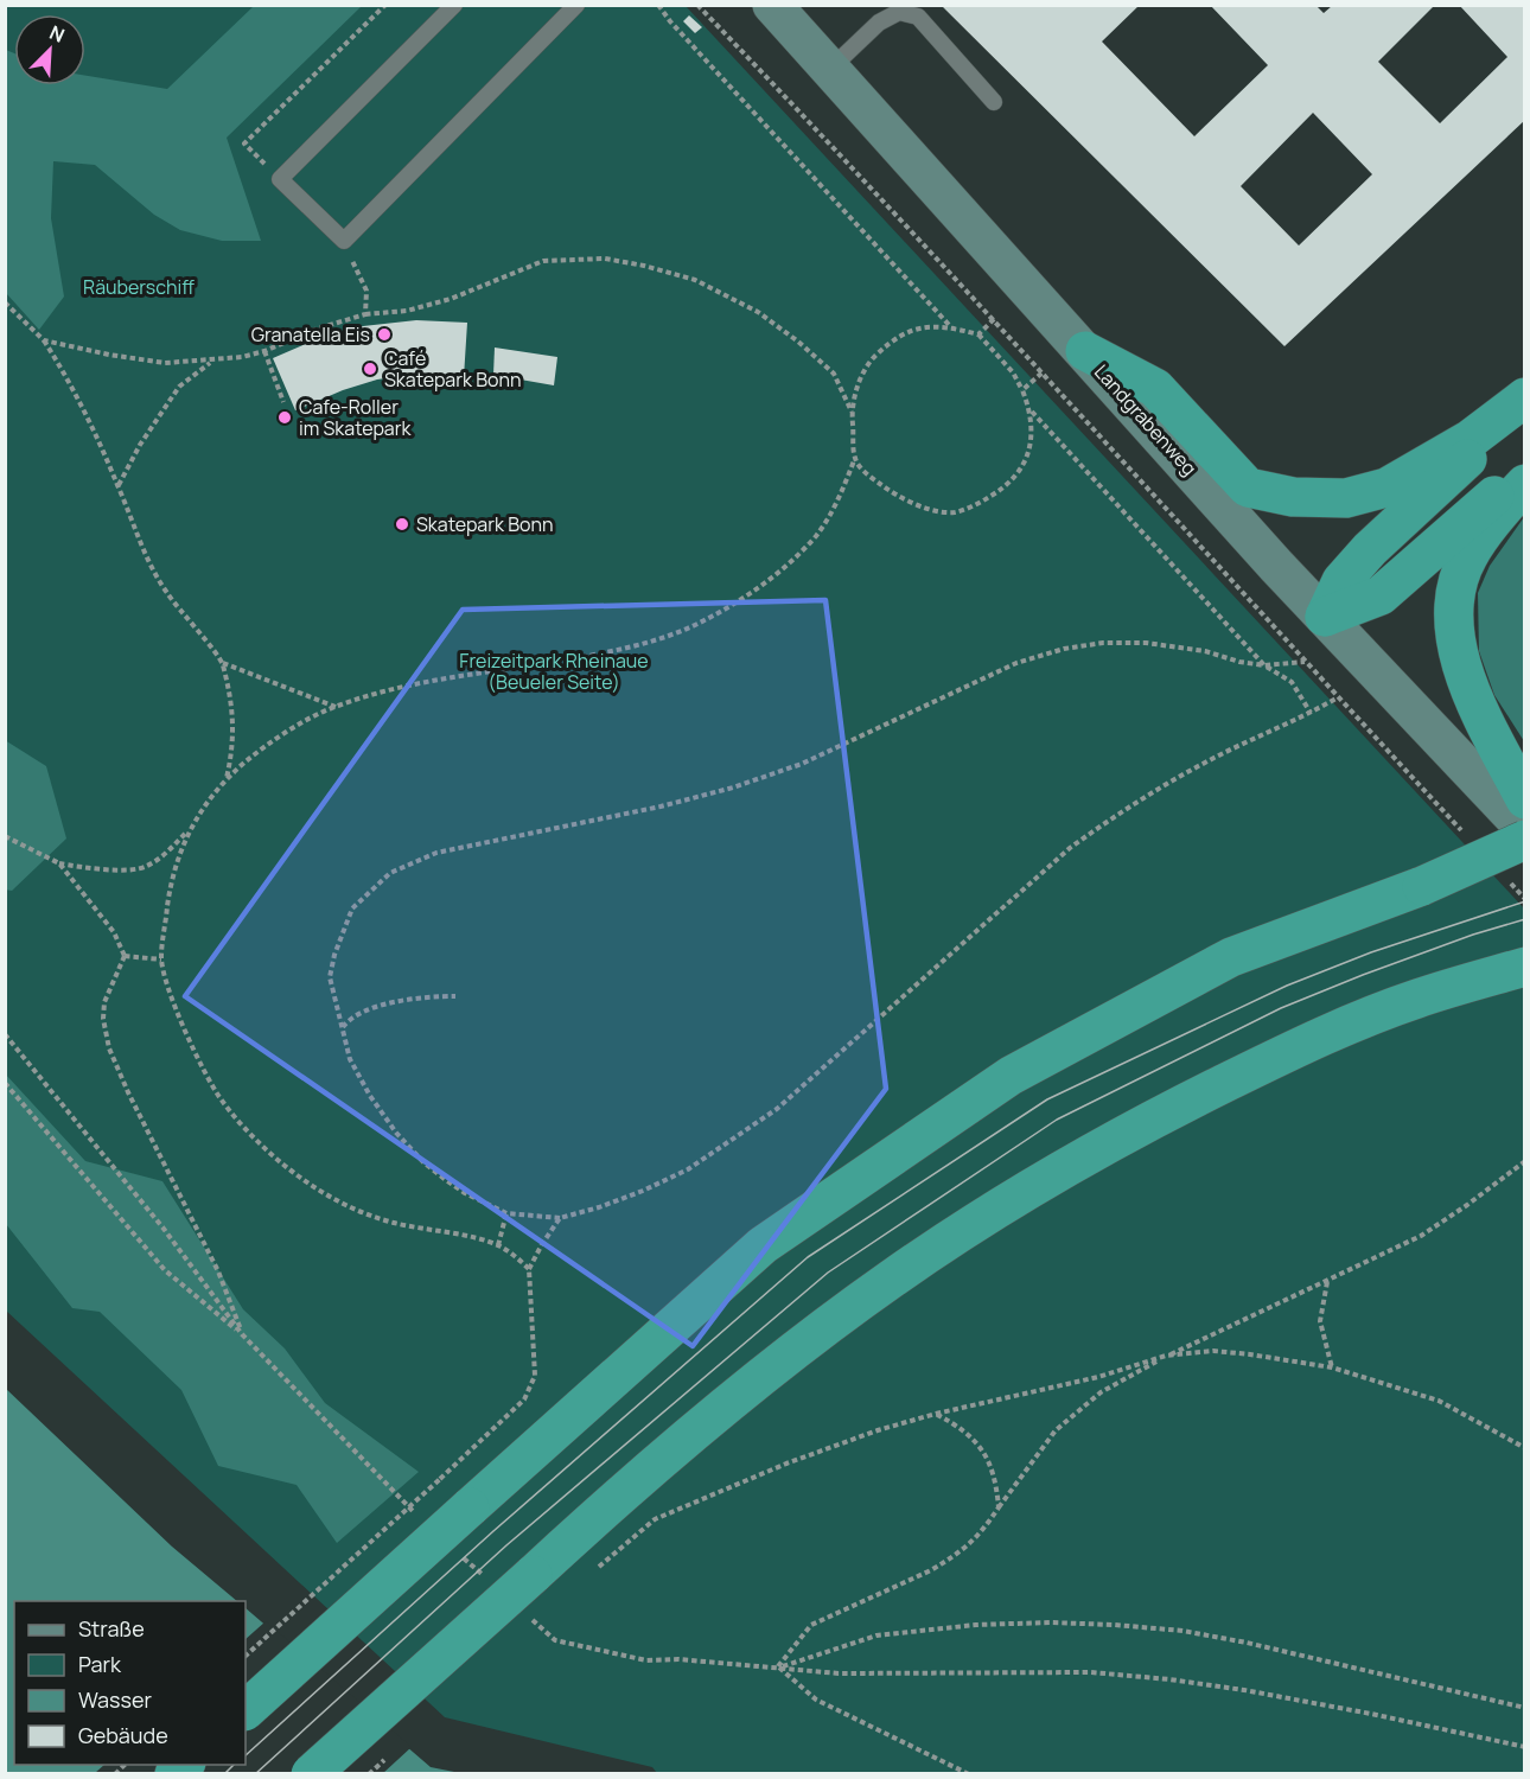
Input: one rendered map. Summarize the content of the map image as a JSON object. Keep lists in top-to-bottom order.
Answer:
{
  "streets": {
    "street": ["Landgrabenweg"]
  },
  "parks": ["Räuberschiff", "Freizeitpark Rheinaue (Beueler Seite)"],
  "places": [
    "Granatella Eis",
    "Café Skatepark Bonn",
    "Cafe-Roller im Skatepark",
    "Skatepark Bonn"
  ],
  "legend": [
    "Straße",
    "Park",
    "Wasser",
    "Gebäude"
  ],
  "north": "top right"
}
